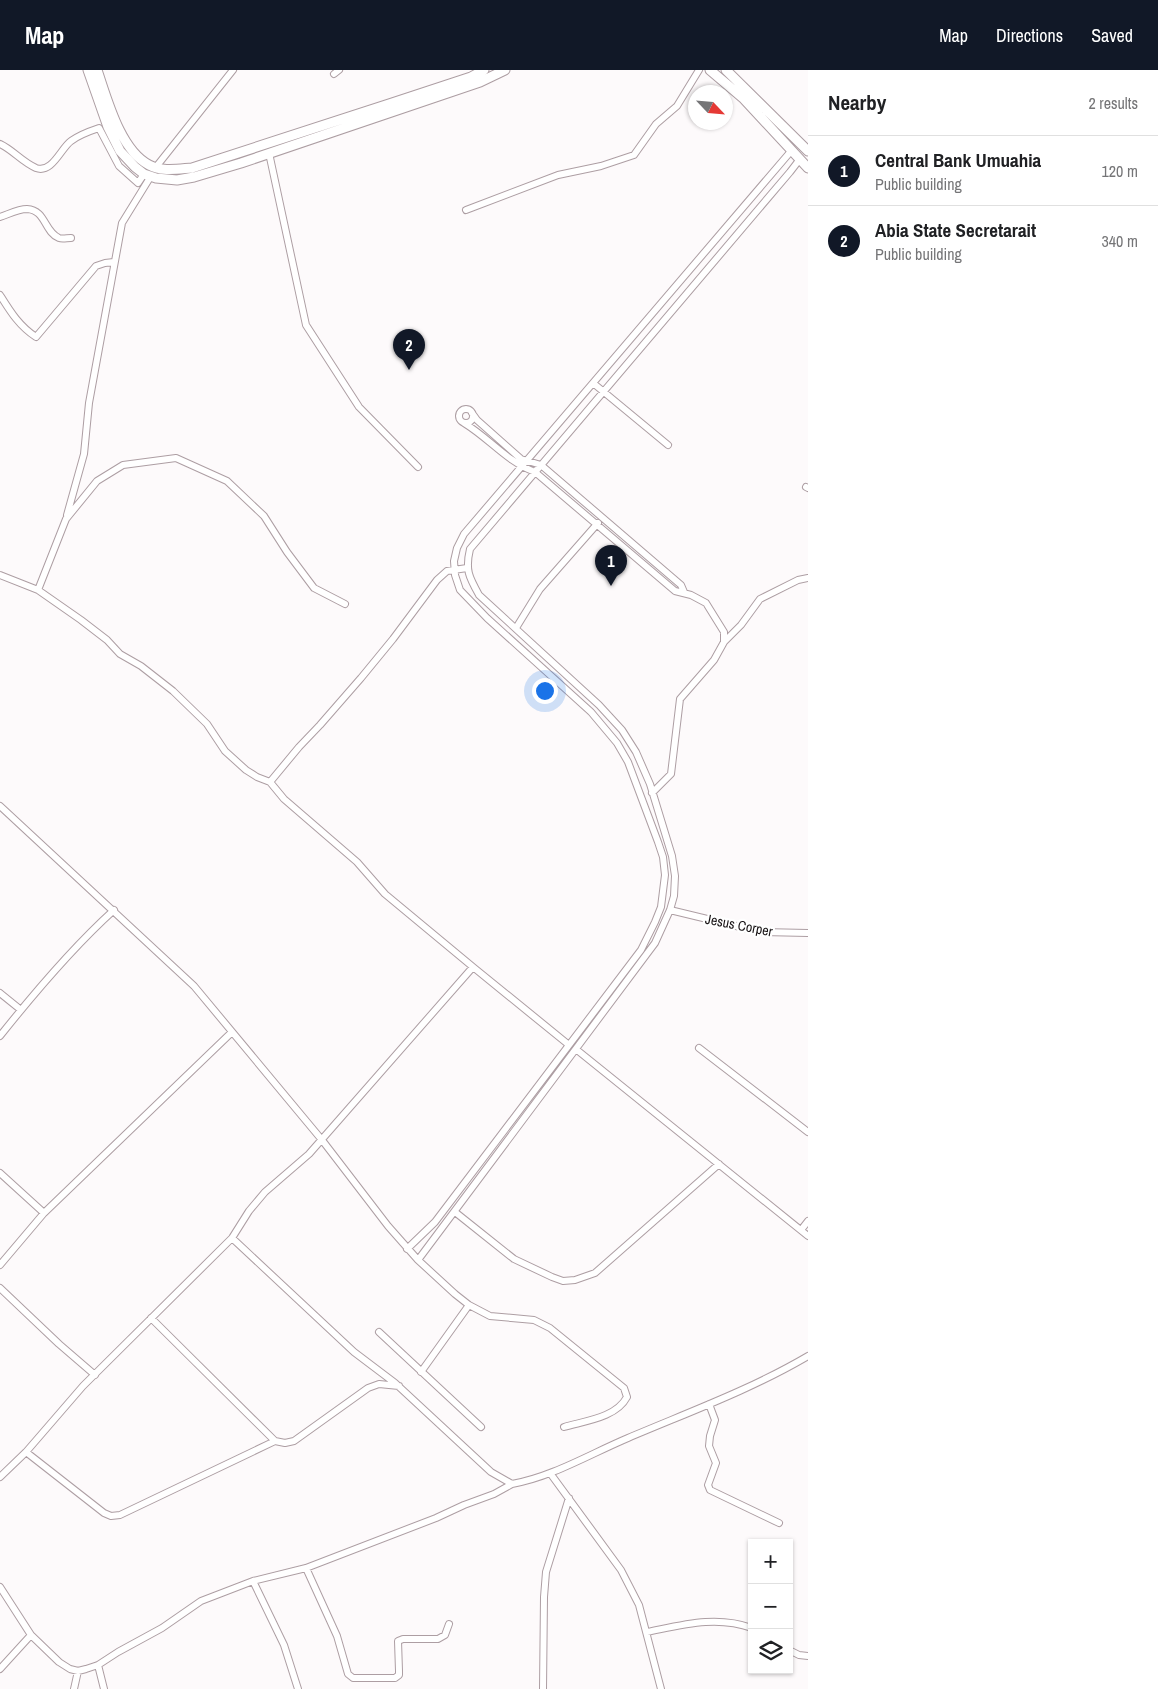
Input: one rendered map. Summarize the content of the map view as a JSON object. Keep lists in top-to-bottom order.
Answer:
{
  "streets": {
    "street": ["Jesus Corper"]
  },
  "north": "bottom right",
  "page": {
    "header": "Map",
    "nav": ["Map", "Directions", "Saved"],
    "heading": ["Nearby", "2 results"],
    "list": [
      {
        "mark": "1",
        "name": "Central Bank Umuahia",
        "note": "Public building",
        "value": "120 m"
      },
      {
        "mark": "2",
        "name": "Abia State Secretarait",
        "note": "Public building",
        "value": "340 m"
      }
    ],
    "pins": ["2", "1"],
    "map_buttons": ["+", "−"]
  }
}
